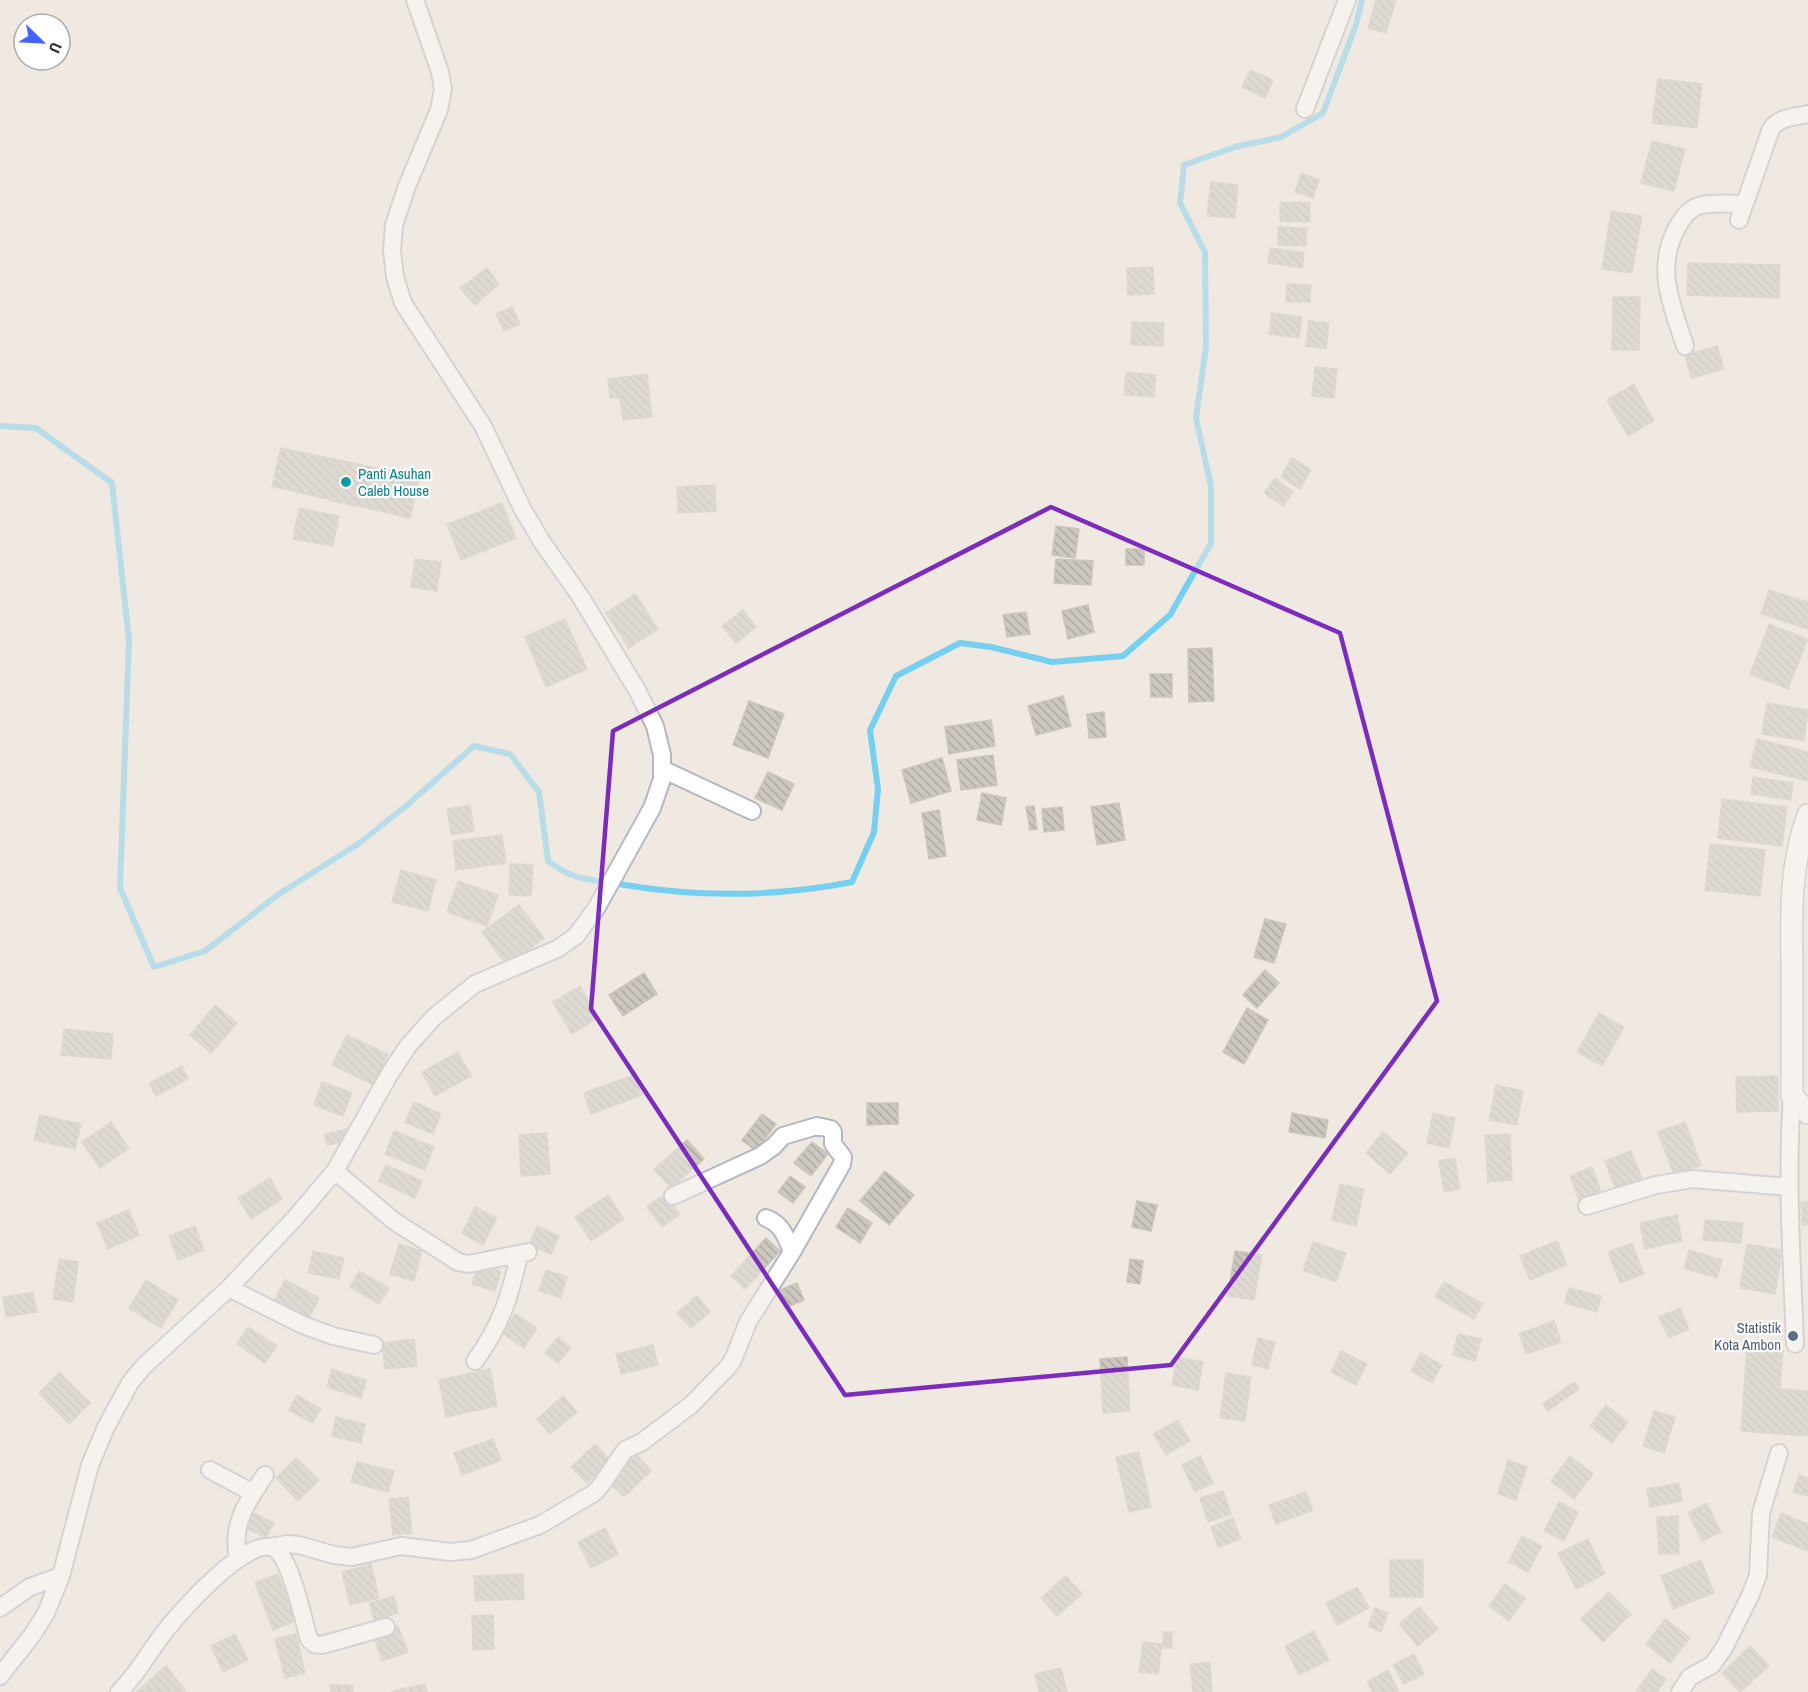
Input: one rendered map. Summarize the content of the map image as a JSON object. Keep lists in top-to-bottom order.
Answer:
{
  "places": ["Panti Asuhan Caleb House", "Statistik Kota Ambon"],
  "north": "bottom right"
}
